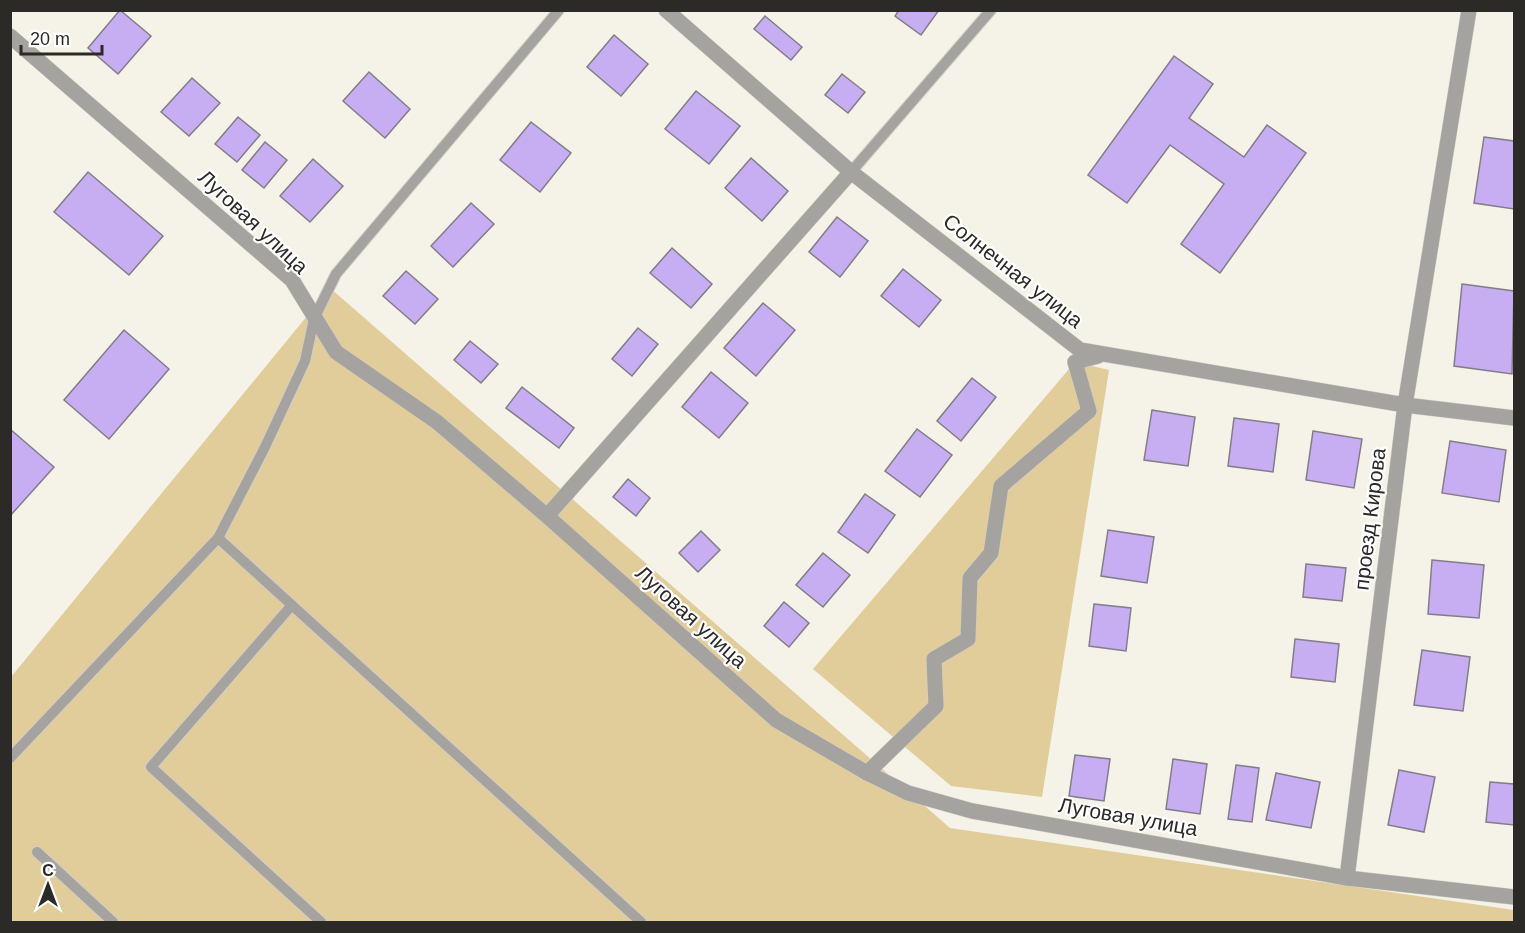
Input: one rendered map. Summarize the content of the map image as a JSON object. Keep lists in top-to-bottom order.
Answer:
{
  "streets": {
    "street": ["Луговая улица", "Солнечная улица", "проезд Кирова"]
  },
  "crossings": [
    ["Луговая улица", "проезд Кирова"],
    ["Солнечная улица", "проезд Кирова"]
  ],
  "scale_bar": "20 m",
  "north": "top"
}
